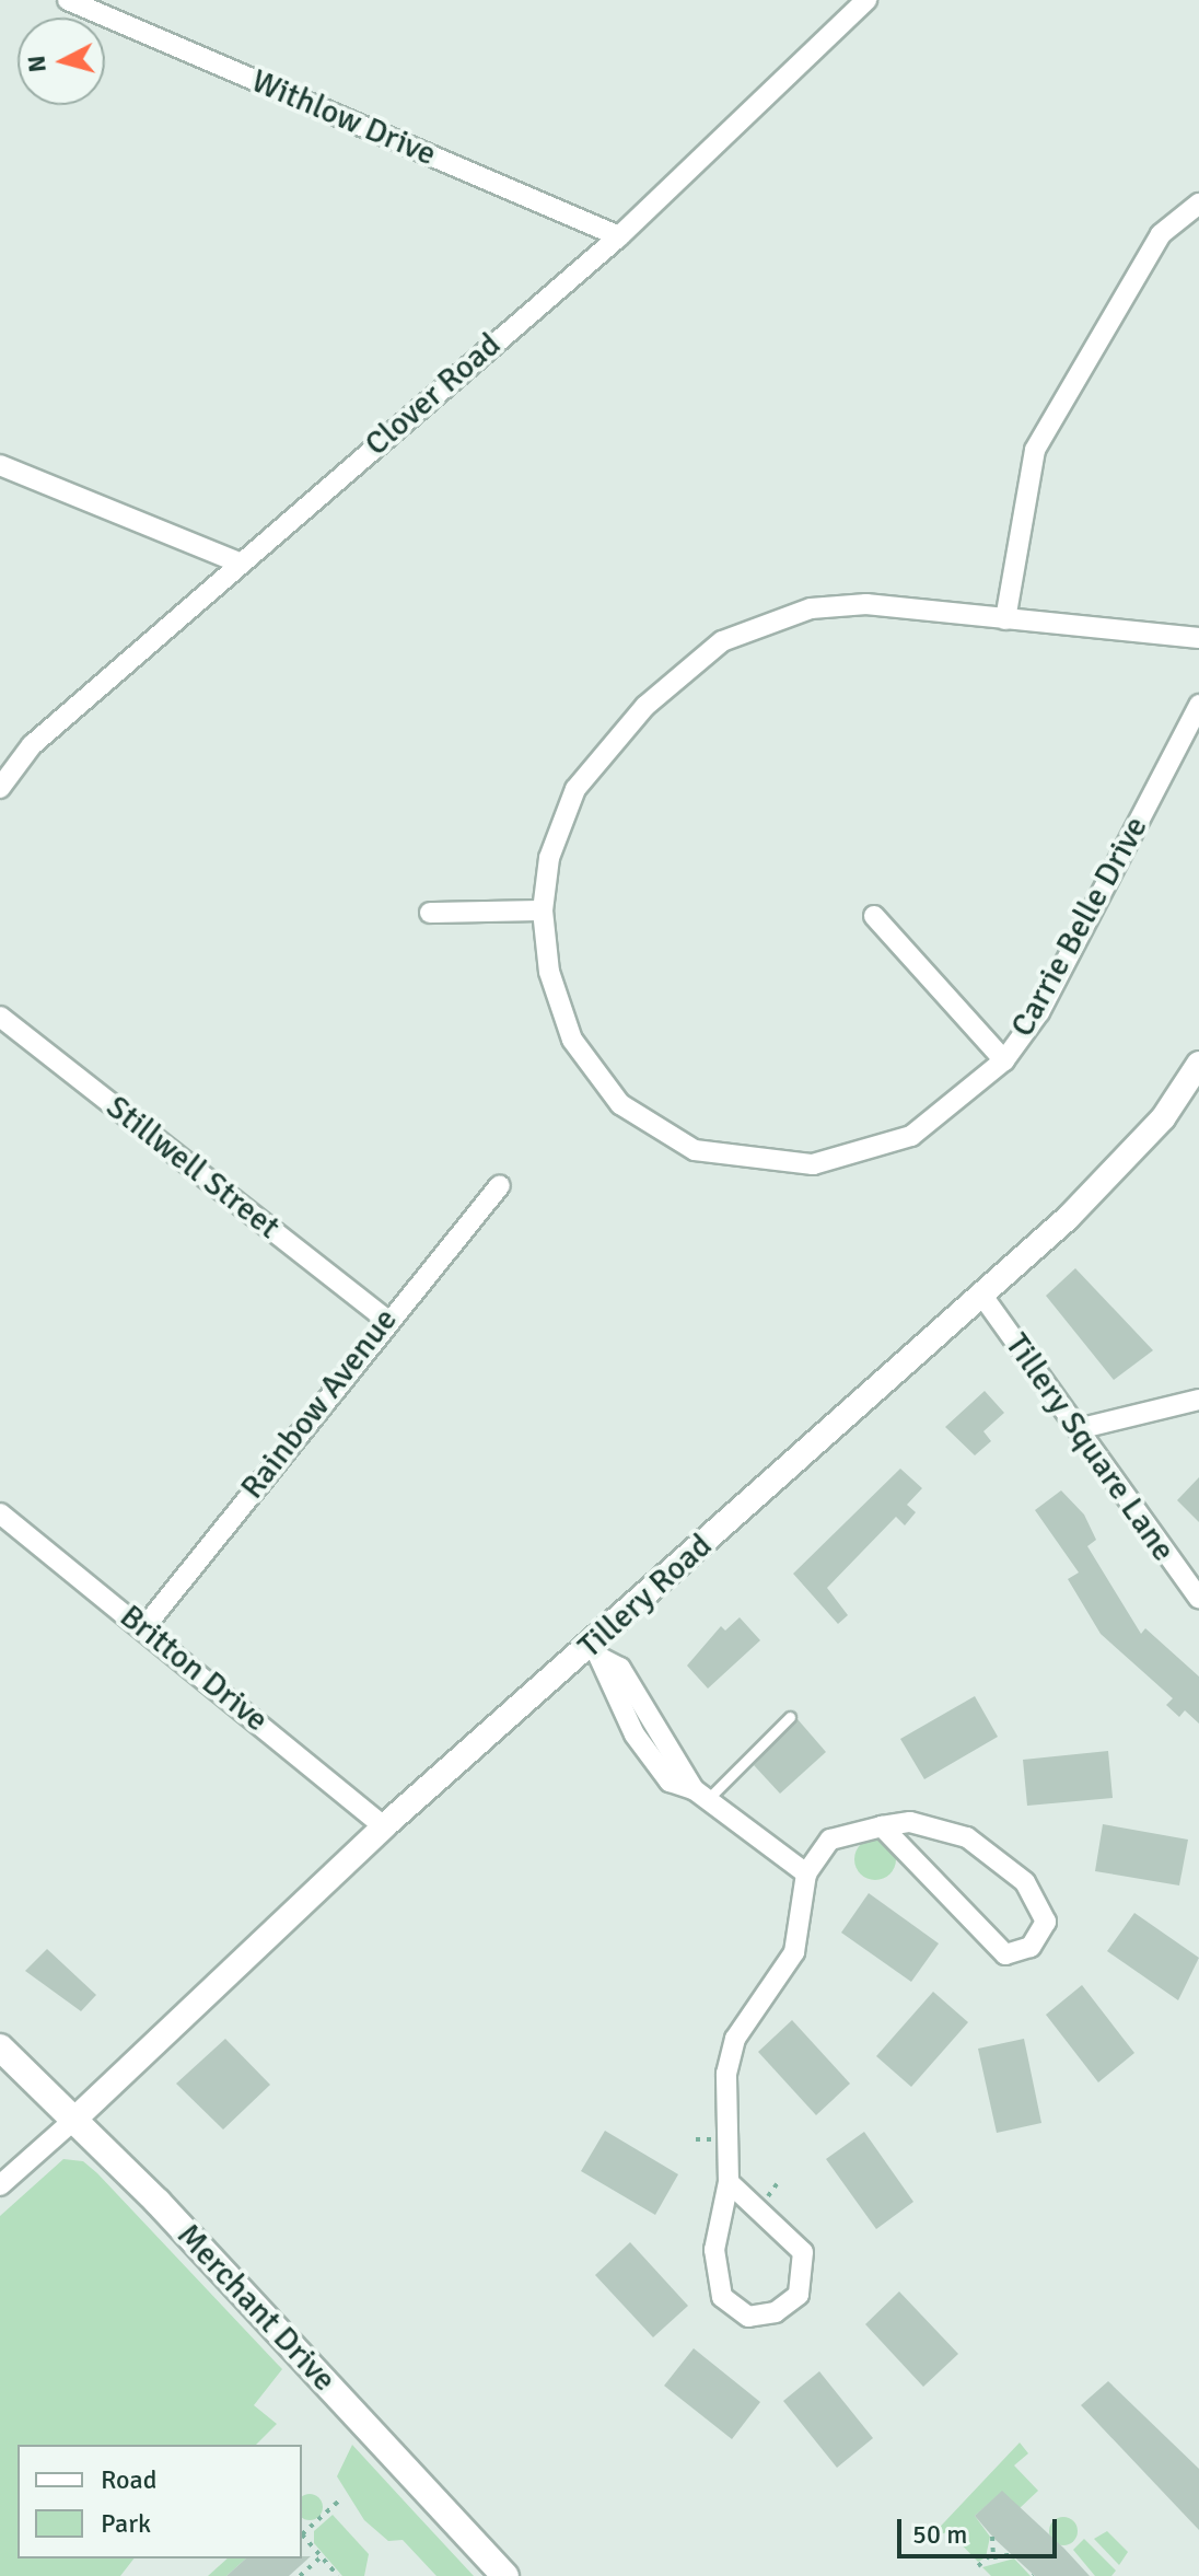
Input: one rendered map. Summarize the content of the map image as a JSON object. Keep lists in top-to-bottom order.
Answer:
{
  "streets": {
    "main road": ["Merchant Drive"],
    "street": [
      "Withlow Drive",
      "Clover Road",
      "Carrie Belle Drive",
      "Stillwell Street",
      "Rainbow Avenue",
      "Tillery Square Lane",
      "Tillery Road",
      "Britton Drive"
    ]
  },
  "crossings": [
    ["Withlow Drive", "Clover Road"],
    ["Stillwell Street", "Rainbow Avenue"],
    ["Rainbow Avenue", "Britton Drive"],
    ["Tillery Square Lane", "Tillery Road"],
    ["Tillery Road", "Britton Drive"],
    ["Tillery Road", "Merchant Drive"]
  ],
  "legend": ["Road", "Park"],
  "scale_bar": "50 m",
  "north": "left"
}
